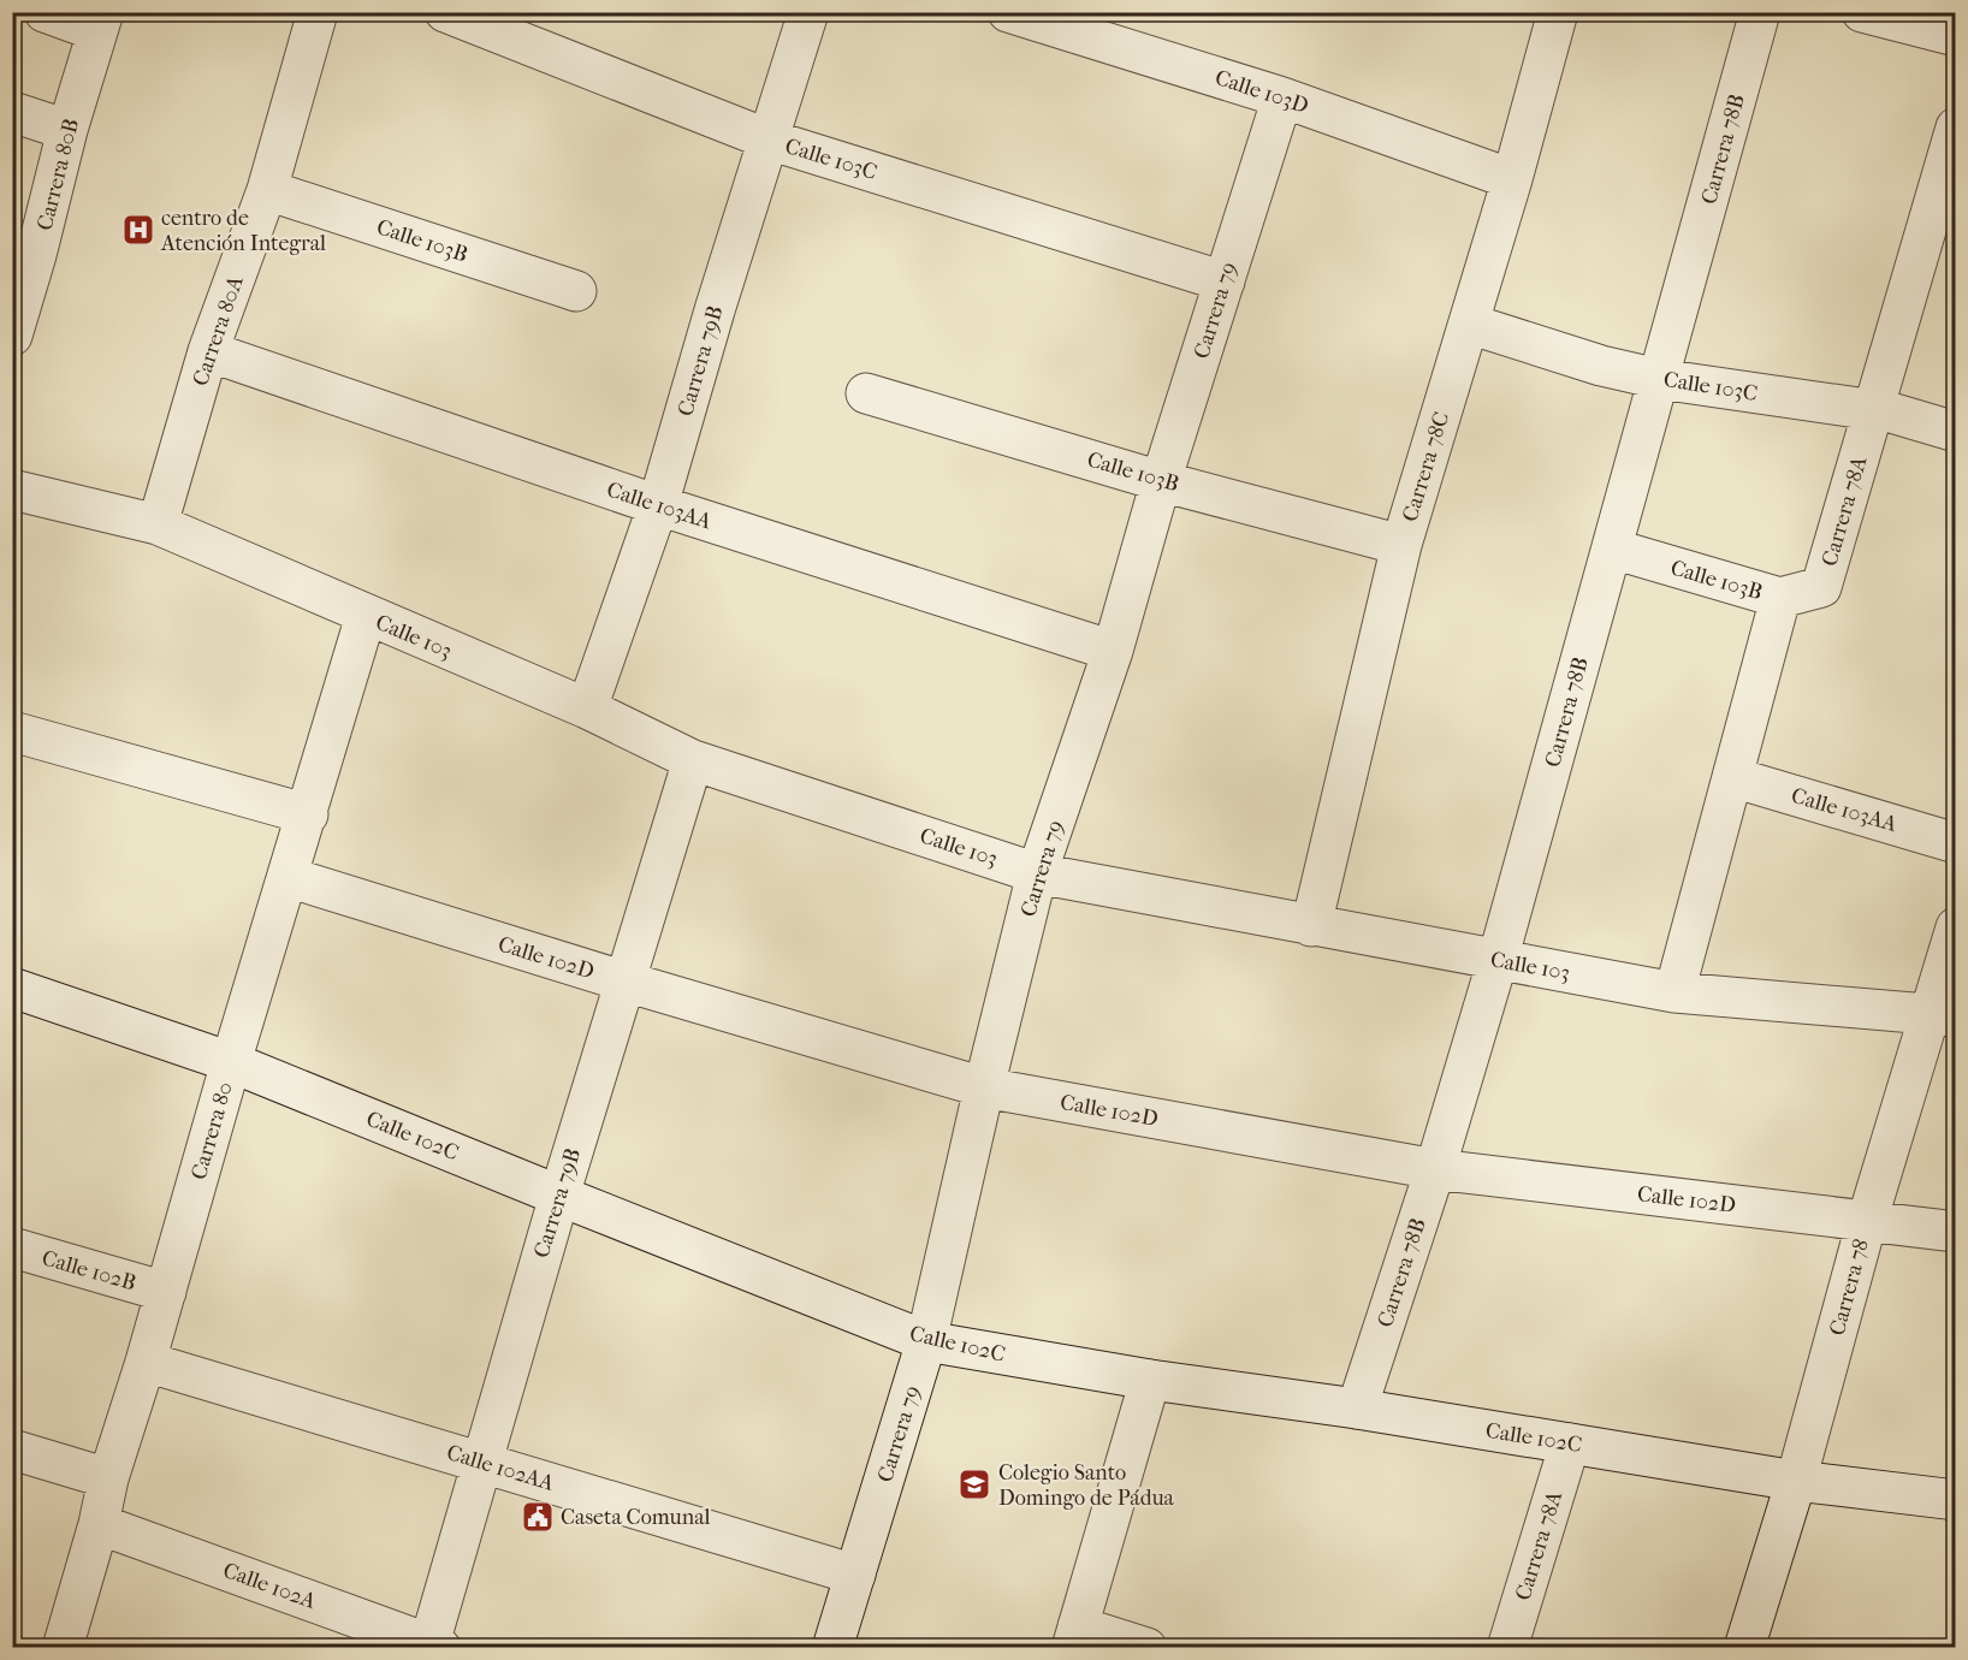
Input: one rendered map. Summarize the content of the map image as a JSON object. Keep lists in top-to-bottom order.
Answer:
{
  "streets": {
    "street": [
      "Calle 103D",
      "Carrera 78B",
      "Calle 103C",
      "Carrera 80B",
      "Calle 103B",
      "Carrera 79",
      "Carrera 80A",
      "Carrera 79B",
      "Carrera 78C",
      "Calle 103AA",
      "Carrera 78A",
      "Calle 103",
      "Calle 102D",
      "Carrera 80",
      "Calle 102C",
      "Calle 102B",
      "Carrera 78",
      "Calle 102AA",
      "Calle 102A"
    ]
  },
  "crossings": [
    ["Calle 103D", "Carrera 79"],
    ["Calle 103D", "Carrera 78C"],
    ["Carrera 78B", "Calle 103C"],
    ["Carrera 78B", "Calle 103B"],
    ["Carrera 78B", "Calle 103"],
    ["Carrera 78B", "Calle 102D"],
    ["Carrera 78B", "Calle 102C"],
    ["Calle 103C", "Carrera 79"],
    ["Calle 103C", "Carrera 79B"],
    ["Calle 103C", "Carrera 78C"],
    ["Calle 103C", "Carrera 78A"],
    ["Calle 103B", "Carrera 79"],
    ["Calle 103B", "Carrera 80A"],
    ["Calle 103B", "Carrera 78C"],
    ["Calle 103B", "Carrera 78A"],
    ["Carrera 79", "Calle 103AA"],
    ["Carrera 79", "Calle 103"],
    ["Carrera 79", "Calle 102D"],
    ["Carrera 79", "Calle 102C"],
    ["Carrera 79", "Calle 102AA"],
    ["Carrera 80A", "Calle 103AA"],
    ["Carrera 80A", "Calle 103"],
    ["Carrera 79B", "Calle 103AA"],
    ["Carrera 79B", "Calle 103"],
    ["Carrera 79B", "Calle 102D"],
    ["Carrera 79B", "Calle 102C"],
    ["Carrera 79B", "Calle 102AA"],
    ["Carrera 79B", "Calle 102A"],
    ["Carrera 78C", "Calle 103"],
    ["Carrera 78A", "Calle 102C"],
    ["Calle 103", "Carrera 80"],
    ["Calle 103", "Carrera 78"],
    ["Calle 102D", "Carrera 80"],
    ["Calle 102D", "Carrera 78"],
    ["Carrera 80", "Calle 102C"],
    ["Carrera 80", "Calle 102B"],
    ["Carrera 80", "Calle 102AA"],
    ["Carrera 80", "Calle 102A"],
    ["Calle 102C", "Carrera 78"]
  ],
  "places": {
    "hospital": ["centro de Atención Integral"],
    "school or university": ["Colegio Santo Domingo de Pádua"],
    "public building": ["Caseta Comunal"]
  }
}
